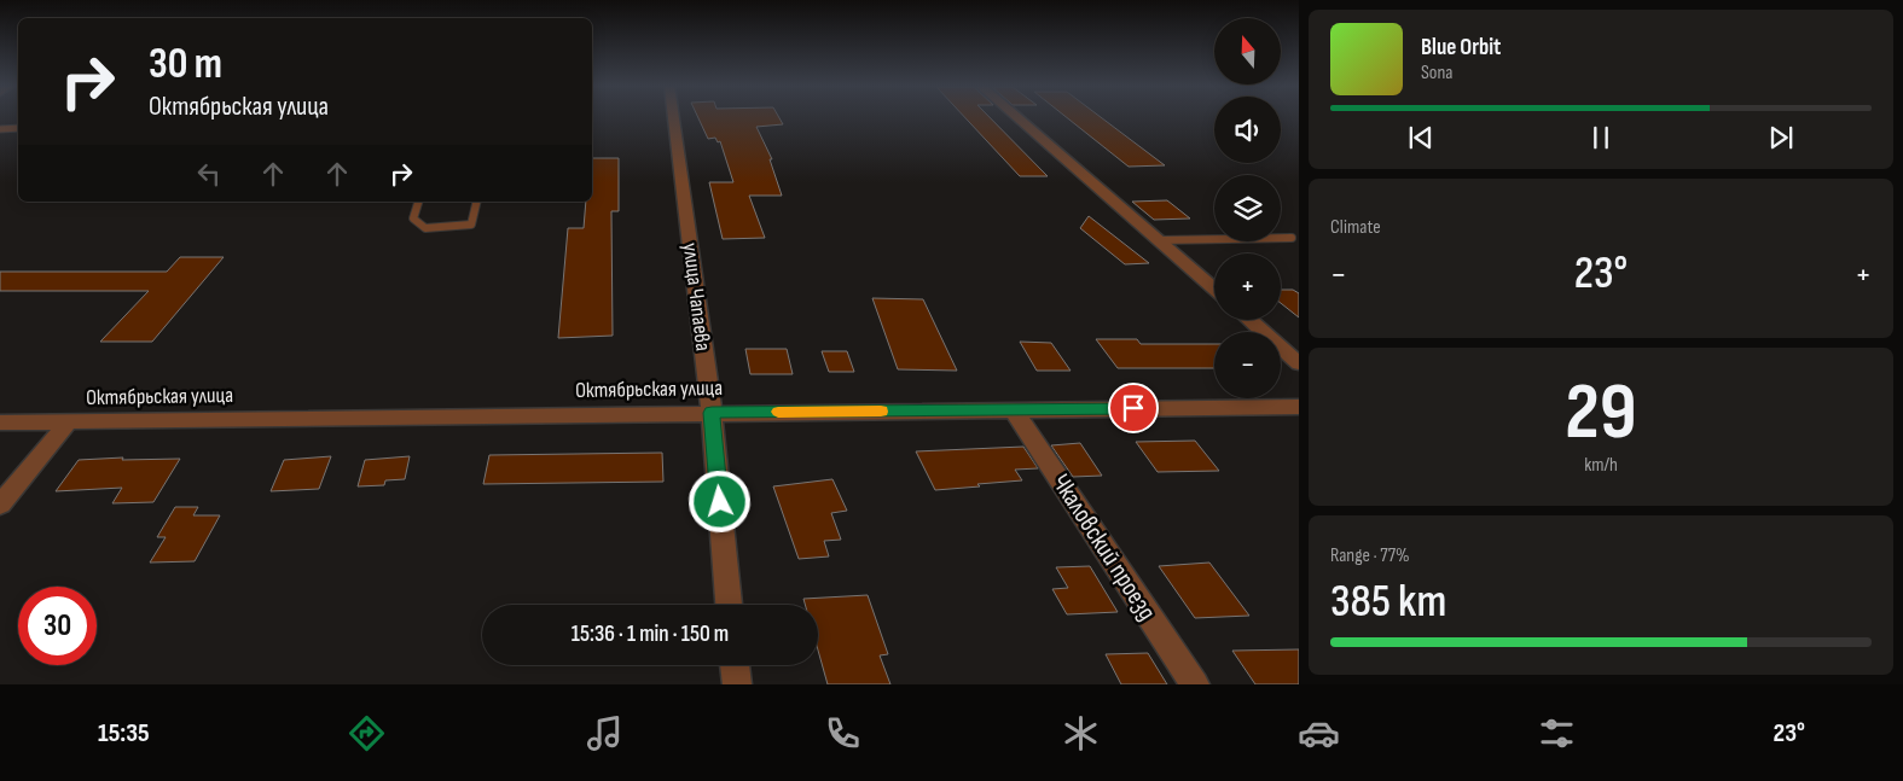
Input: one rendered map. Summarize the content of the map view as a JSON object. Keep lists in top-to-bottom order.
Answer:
{
  "streets": {
    "street": ["улица Чапаева", "Октябрьская улица", "Чкаловский проезд"]
  },
  "crossings": [
    ["улица Чапаева", "Октябрьская улица"],
    ["Октябрьская улица", "Чкаловский проезд"]
  ],
  "north": "top",
  "page": {
    "map_buttons": ["+", "−"],
    "turn": ["30 m", "Октябрьская улица"],
    "song": ["Blue Orbit", "Sona"],
    "tile": [
      "Climate",
      ["29", "km/h"],
      ["Range · 77%", "385 km"]
    ],
    "heat": ["−", "23°", "+"],
    "limit": "30",
    "trip": "15:36 · 1 min · 150 m",
    "tabs": ["15:35", "23°"]
  }
}
